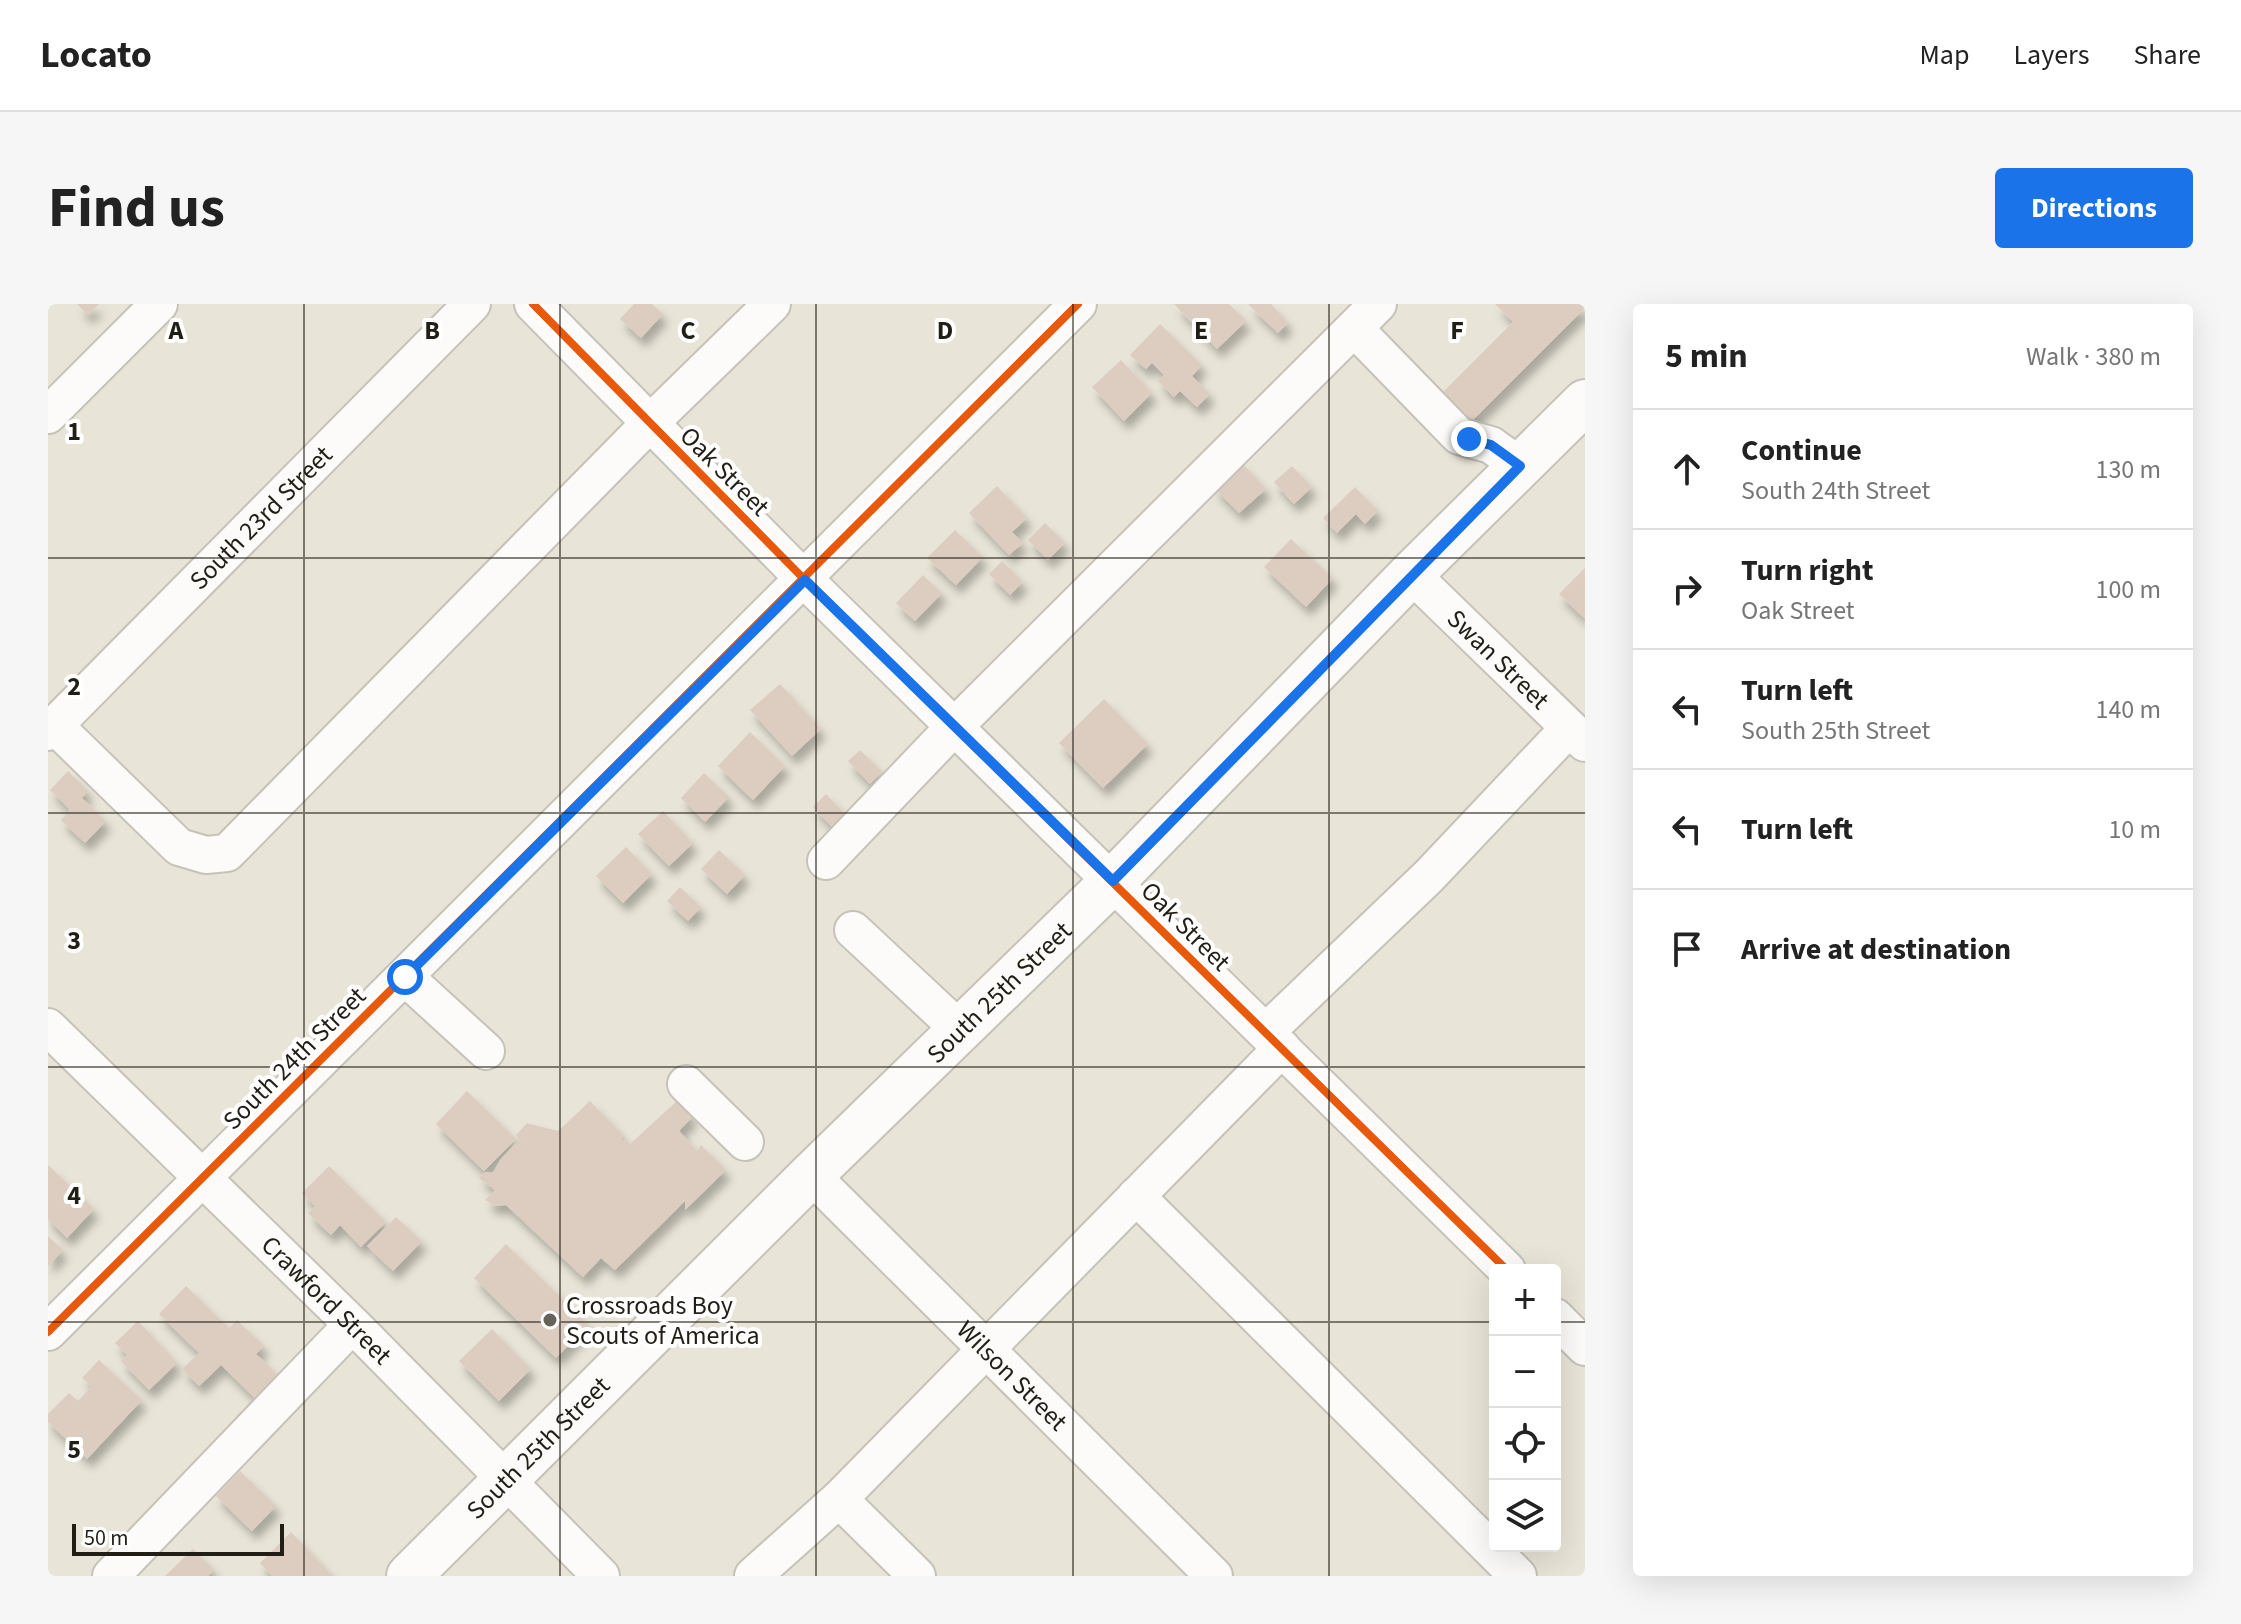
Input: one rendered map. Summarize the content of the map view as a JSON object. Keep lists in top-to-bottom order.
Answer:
{
  "streets": {
    "main road": ["South 25th Street"],
    "street": [
      "Oak Street",
      "South 23rd Street",
      "Swan Street",
      "South 24th Street",
      "Crawford Street",
      "Wilson Street"
    ]
  },
  "crossings": [
    ["Oak Street", "South 25th Street"],
    ["Oak Street", "South 24th Street"],
    ["Swan Street", "South 25th Street"],
    ["South 25th Street", "Crawford Street"],
    ["South 25th Street", "Wilson Street"],
    ["South 24th Street", "Crawford Street"]
  ],
  "places": ["Crossroads Boy Scouts of America"],
  "scale_bar": "50 m",
  "page": {
    "header": "Locato",
    "nav": ["Map", "Layers", "Share"],
    "buttons": "Directions",
    "title": "Find us",
    "heading": ["5 min", "Walk · 380 m"],
    "list": [
      ["Continue", "South 24th Street", "130 m"],
      ["Turn right", "Oak Street", "100 m"],
      ["Turn left", "South 25th Street", "140 m"],
      ["Turn left", "10 m"],
      "Arrive at destination"
    ],
    "map_buttons": ["+", "−"],
    "scale": "50 m"
  },
  "grid": {
    "columns": [
      "A",
      "B",
      "C",
      "D",
      "E",
      "F"
    ],
    "rows": [
      "1",
      "2",
      "3",
      "4",
      "5"
    ]
  }
}
